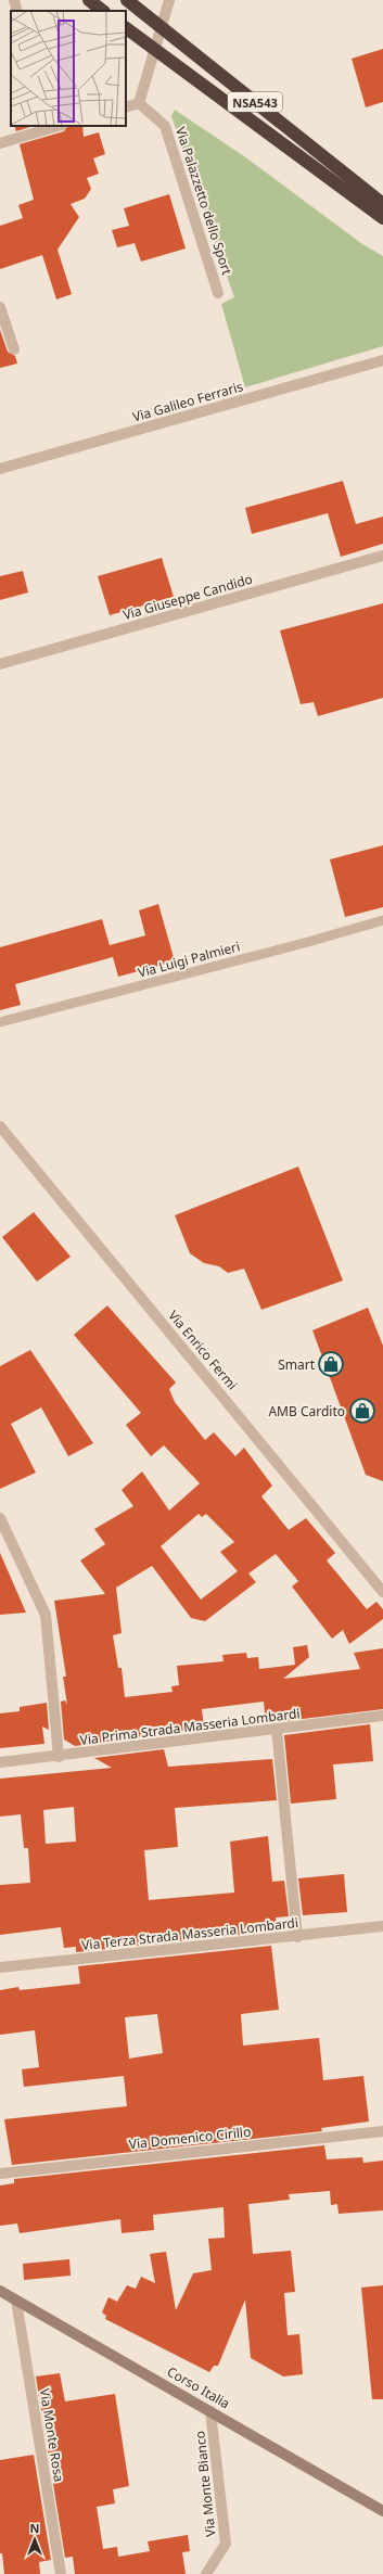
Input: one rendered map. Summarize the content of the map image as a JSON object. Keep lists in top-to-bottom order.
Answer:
{
  "streets": {
    "highway": ["NSA543"],
    "street": [
      "Via Palazzetto dello Sport",
      "Via Galileo Ferraris",
      "Via Giuseppe Candido",
      "Via Enrico Fermi",
      "Via Prima Strada Masseria Lombardi",
      "Via Terza Strada Masseria Lombardi",
      "Via Domenico Cirillo",
      "Corso Italia",
      "Via Monte Rosa",
      "Via Monte Bianco"
    ],
    "lane": ["Via Luigi Palmieri"]
  },
  "crossings": [
    ["Corso Italia", "Via Monte Rosa"],
    ["Corso Italia", "Via Monte Bianco"]
  ],
  "places": {
    "shop": ["Smart", "AMB Cardito"]
  },
  "north": "top"
}
